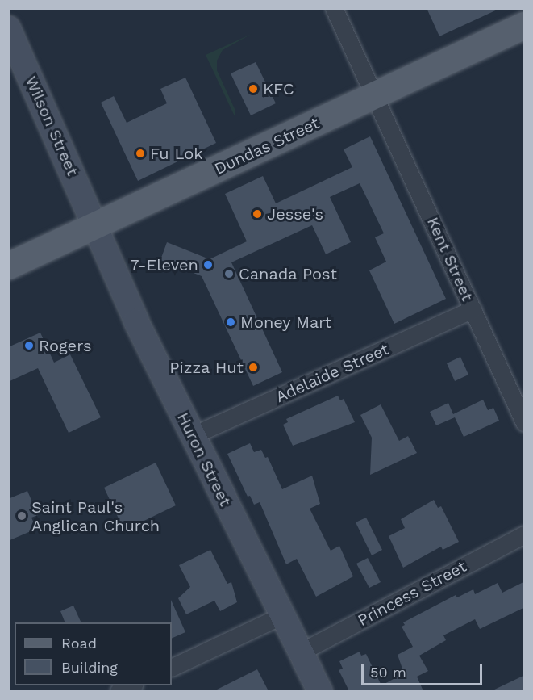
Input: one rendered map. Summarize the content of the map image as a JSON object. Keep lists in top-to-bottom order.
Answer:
{
  "streets": {
    "main road": ["Wilson Street", "Dundas Street", "Huron Street"],
    "street": ["Kent Street", "Adelaide Street", "Princess Street"]
  },
  "crossings": [
    ["Wilson Street", "Dundas Street"],
    ["Wilson Street", "Huron Street"],
    ["Dundas Street", "Kent Street"],
    ["Dundas Street", "Huron Street"],
    ["Kent Street", "Adelaide Street"],
    ["Adelaide Street", "Huron Street"],
    ["Huron Street", "Princess Street"]
  ],
  "places": [
    "KFC",
    "Fu Lok",
    "Jesse's",
    "7-Eleven",
    "Canada Post",
    "Money Mart",
    "Rogers",
    "Pizza Hut",
    "Saint Paul's Anglican Church"
  ],
  "legend": ["Road", "Building"],
  "scale_bar": "50 m"
}
